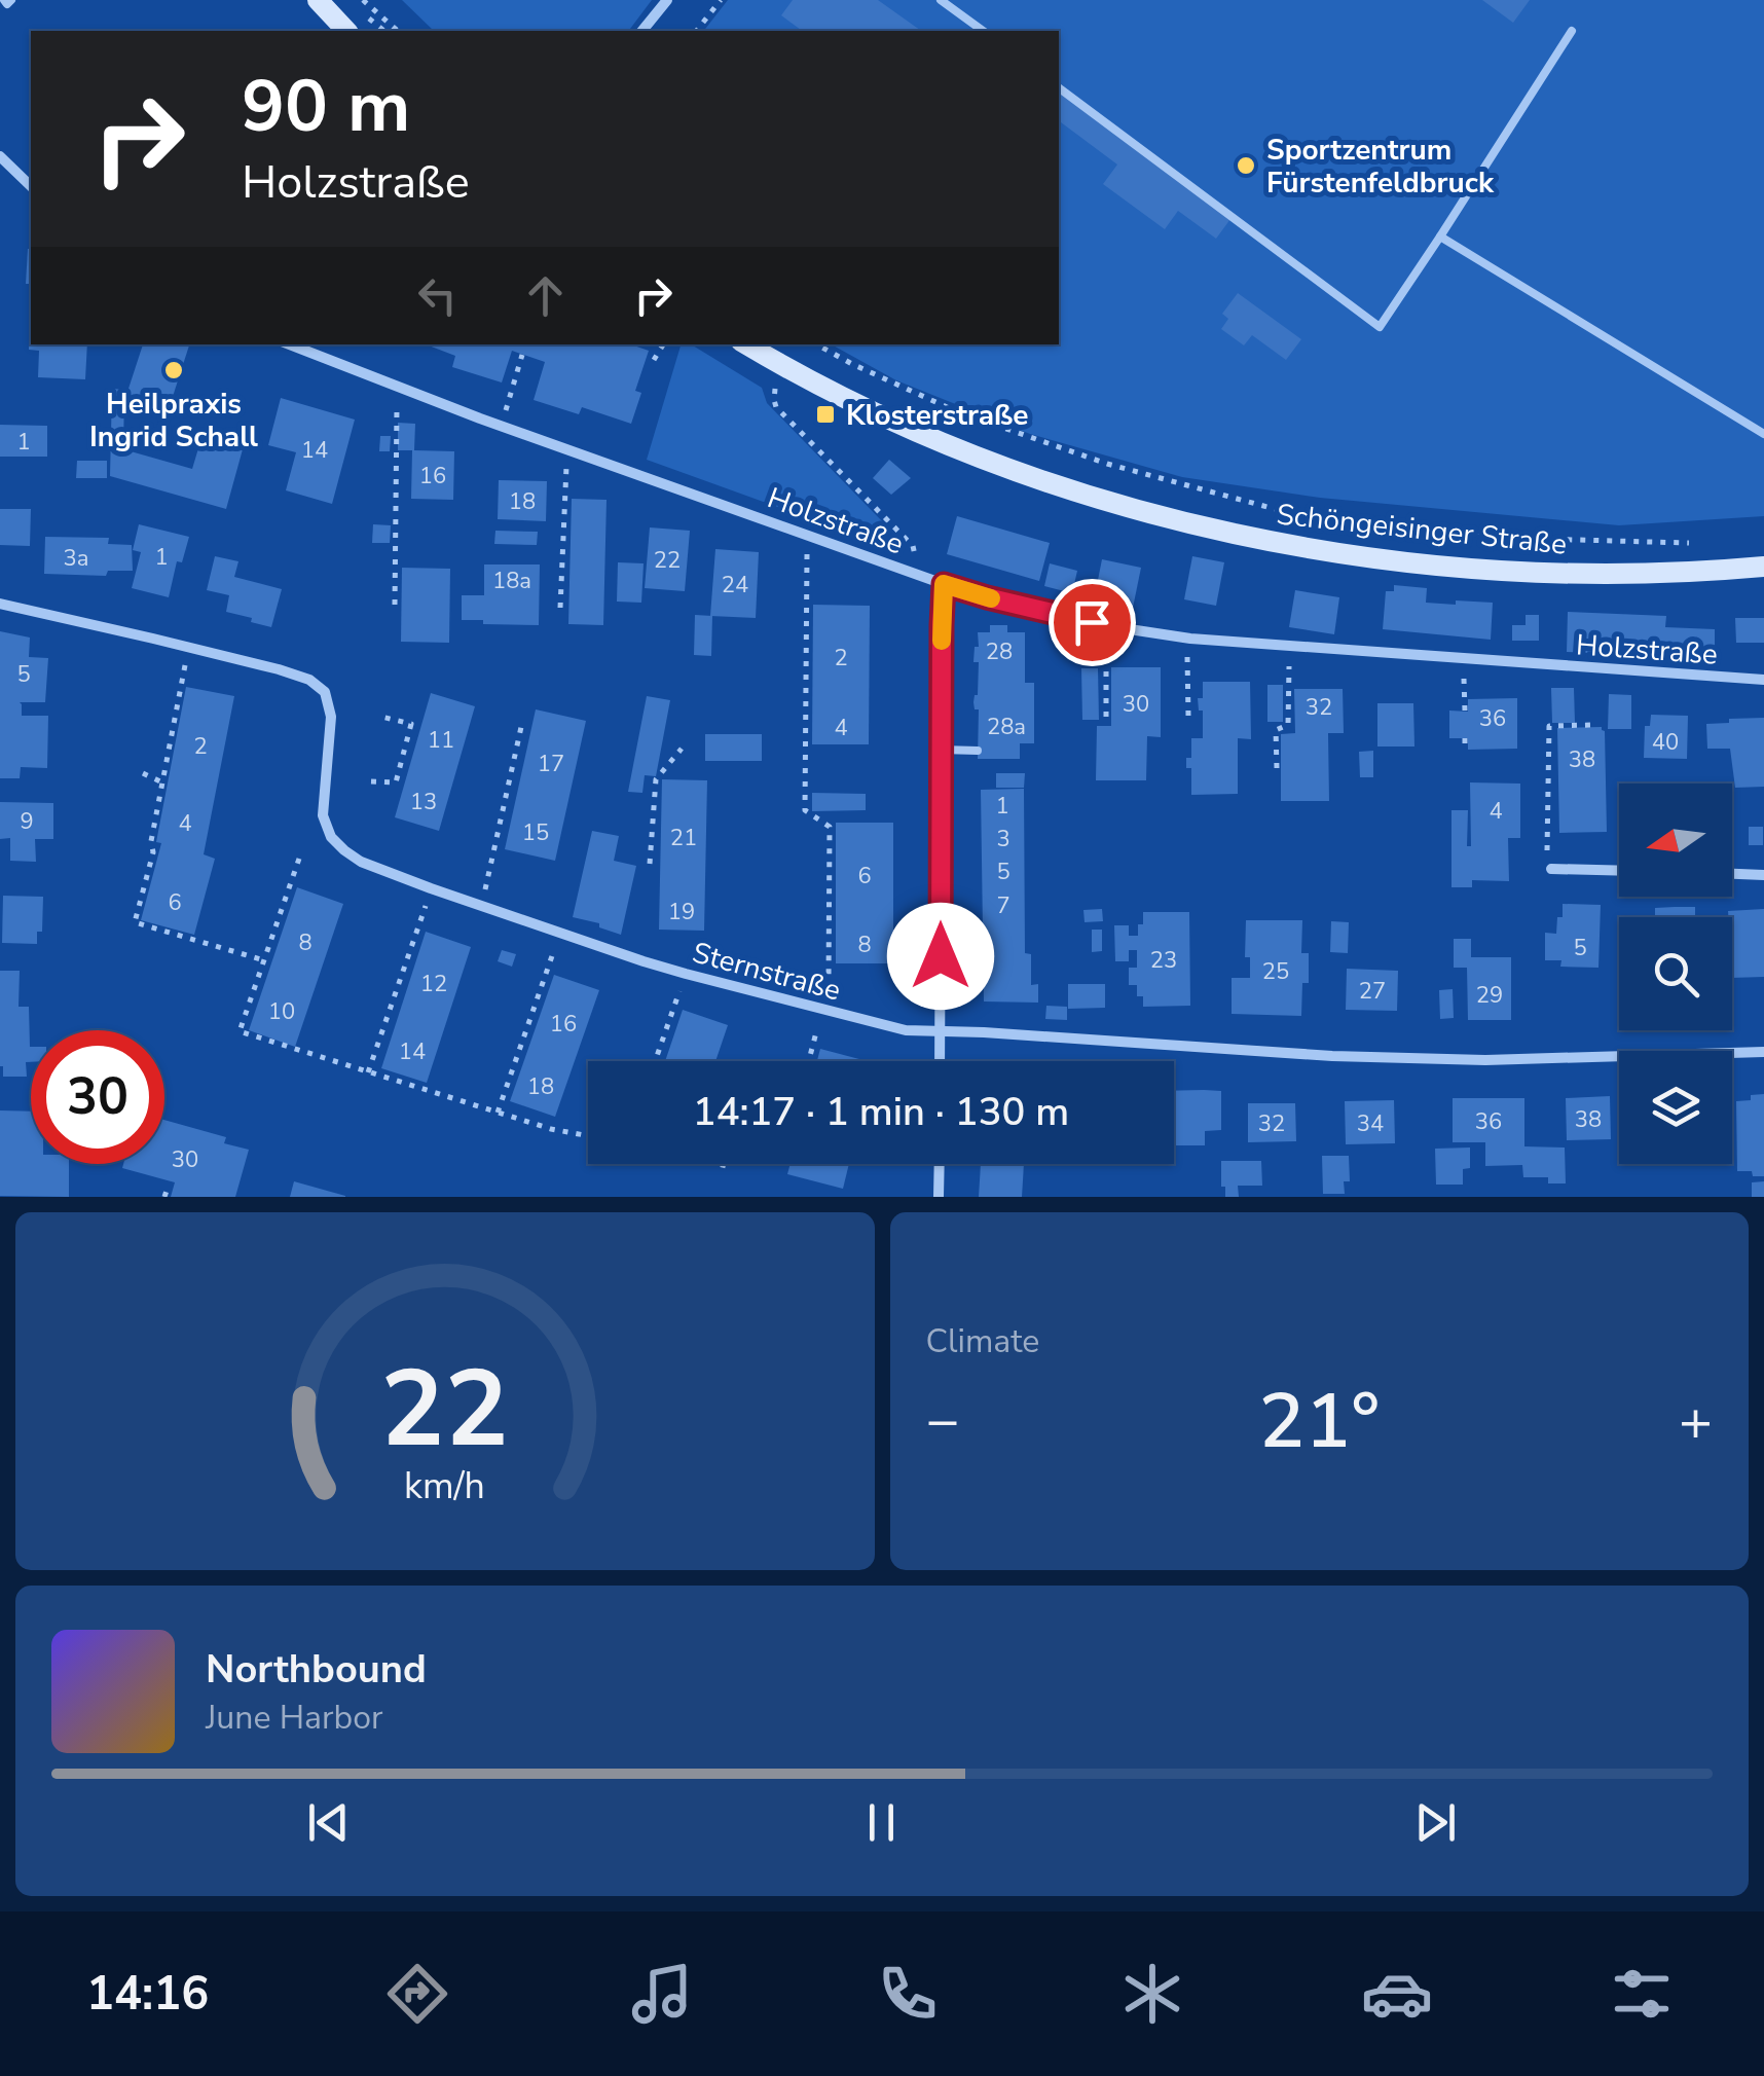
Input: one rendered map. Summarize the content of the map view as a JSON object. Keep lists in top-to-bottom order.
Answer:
{
  "streets": {
    "street": ["Holzstraße", "Schöngeisinger Straße", "Sternstraße"]
  },
  "places": {
    "other": ["Sportzentrum Fürstenfeldbruck", "Heilpraxis Ingrid Schall"],
    "transit": ["Klosterstraße"]
  },
  "house_numbers": [
    "1",
    "14",
    "16",
    "18",
    "1",
    "3a",
    "22",
    "18a",
    "24",
    "28",
    "2",
    "5",
    "30",
    "32",
    "36",
    "28a",
    "4",
    "11",
    "40",
    "2",
    "38",
    "17",
    "13",
    "1",
    "4",
    "9",
    "4",
    "15",
    "21",
    "3",
    "5",
    "6",
    "6",
    "7",
    "19",
    "8",
    "8",
    "5",
    "23",
    "25",
    "12",
    "27",
    "29",
    "10",
    "16",
    "14",
    "18",
    "38",
    "36",
    "32",
    "34",
    "30"
  ],
  "north": "left",
  "page": {
    "turn": ["90 m", "Holzstraße"],
    "limit": "30",
    "trip": "14:17 · 1 min · 130 m",
    "tile": "Climate",
    "heat": ["−", "21°", "+"],
    "song": ["Northbound", "June Harbor"],
    "tabs": "14:16",
    "gauge": ["22", "km/h"]
  }
}
